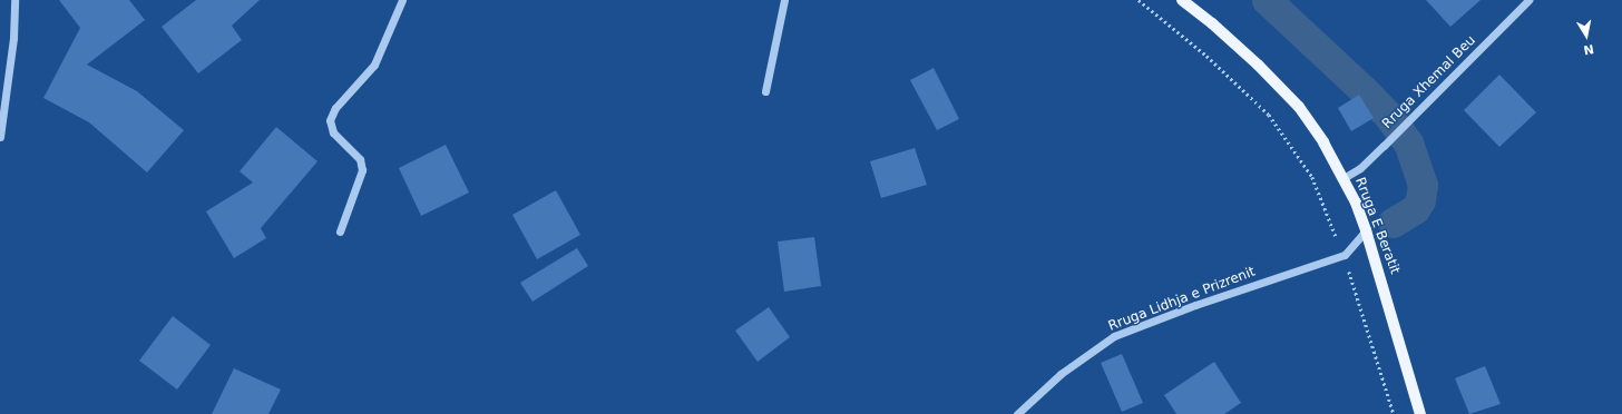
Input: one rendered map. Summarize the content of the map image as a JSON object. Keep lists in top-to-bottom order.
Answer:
{
  "streets": {
    "main road": ["Rruga E Beratit"],
    "street": ["Rruga Xhemal Beu", "Rruga Lidhja e Prizrenit"]
  },
  "crossings": [
    ["Rruga Xhemal Beu", "Rruga E Beratit"]
  ],
  "north": "bottom"
}
